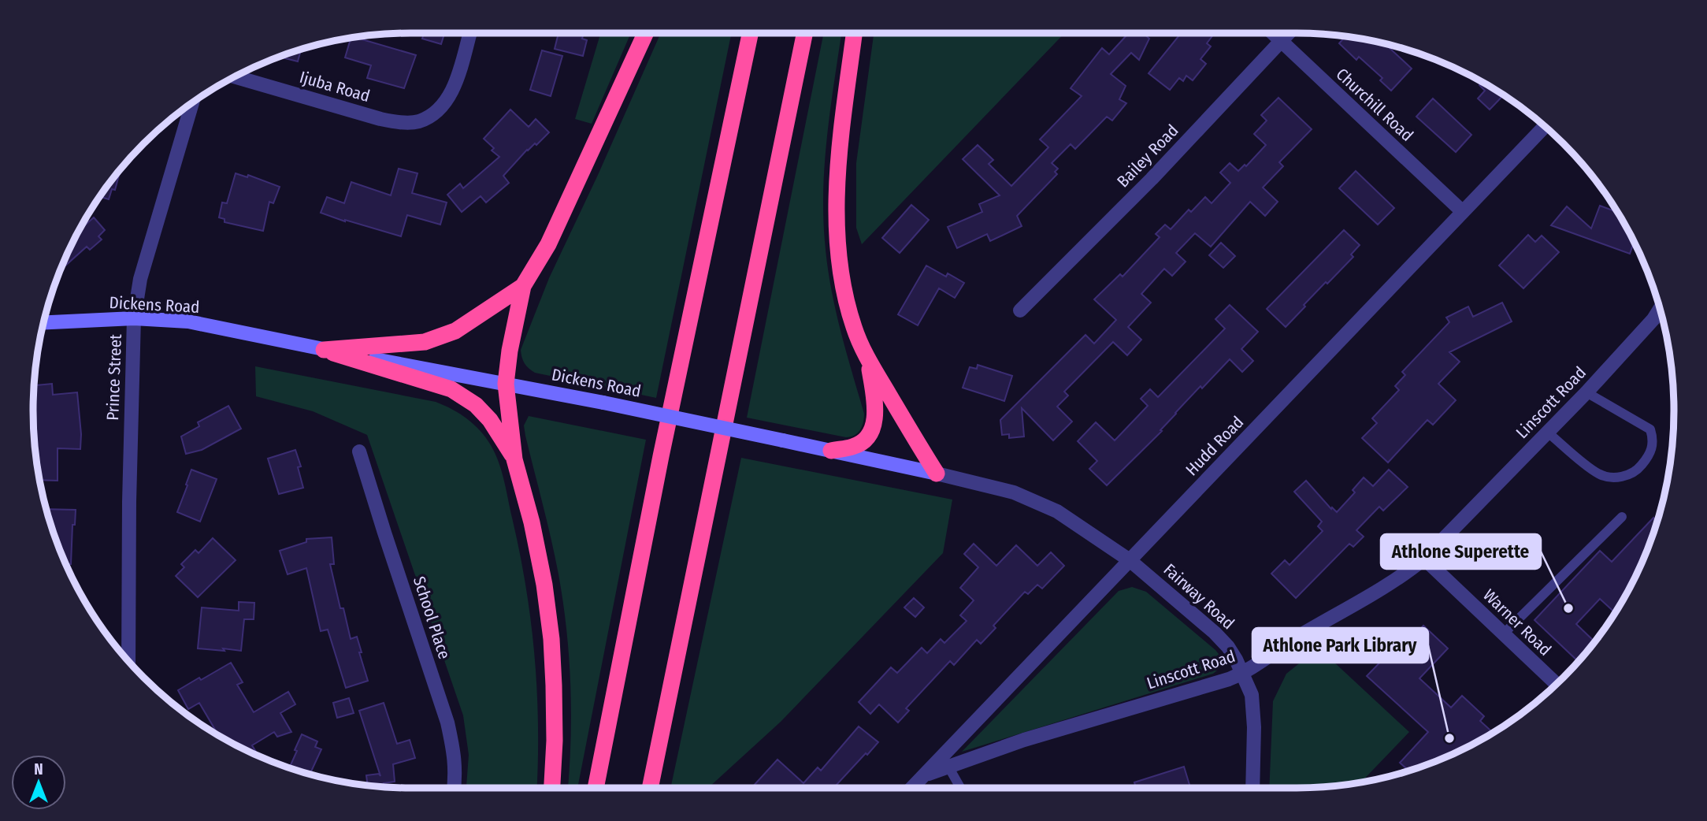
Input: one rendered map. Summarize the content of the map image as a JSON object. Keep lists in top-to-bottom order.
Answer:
{
  "streets": {
    "street": [
      "Ijuba Road",
      "Churchill Road",
      "Bailey Road",
      "Dickens Road",
      "Prince Street",
      "Linscott Road",
      "Hudd Road",
      "Fairway Road",
      "School Place",
      "Warner Road"
    ]
  },
  "crossings": [
    ["Churchill Road", "Bailey Road"],
    ["Churchill Road", "Hudd Road"],
    ["Dickens Road", "Prince Street"],
    ["Dickens Road", "Hudd Road"],
    ["Dickens Road", "Fairway Road"],
    ["Linscott Road", "Hudd Road"],
    ["Linscott Road", "Fairway Road"],
    ["Linscott Road", "Warner Road"],
    ["Hudd Road", "Fairway Road"]
  ],
  "places": ["Athlone Superette", "Athlone Park Library"],
  "north": "top"
}
